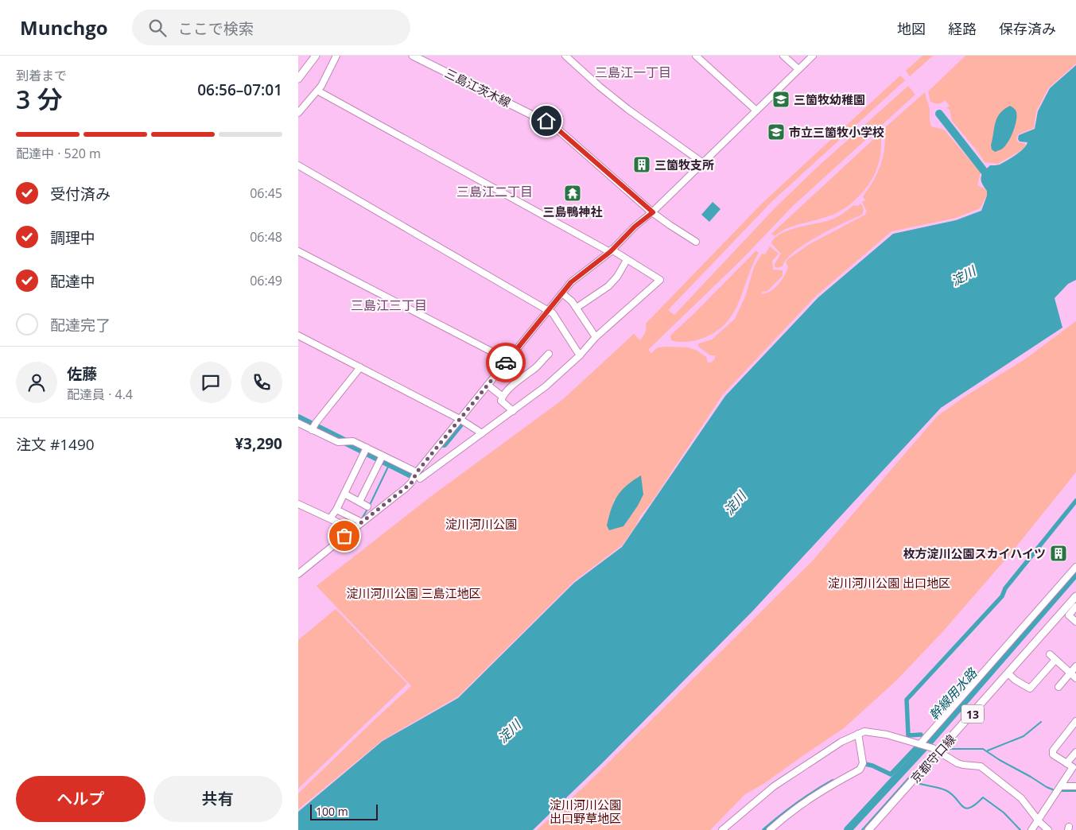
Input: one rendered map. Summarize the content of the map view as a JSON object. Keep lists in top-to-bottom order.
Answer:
{
  "streets": {
    "main road": ["三島江茨木線", "13", "京都守口線"]
  },
  "districts": ["三島江一丁目", "三島江二丁目", "三島江三丁目"],
  "water": ["淀川", "幹線用水路"],
  "parks": [
    "淀川河川公園",
    "淀川河川公園 出口地区",
    "淀川河川公園 三島江地区",
    "淀川河川公園 出口野草地区"
  ],
  "places": {
    "school or university": ["三箇牧幼稚園", "市立三箇牧小学校"],
    "building": ["三箇牧支所", "枚方淀川公園スカイハイツ"],
    "temple": ["三島鴨神社"]
  },
  "scale_bar": "100 m",
  "page": {
    "header": "Munchgo",
    "search": "ここで検索",
    "nav": ["地図", "経路", "保存済み"],
    "heading": ["3 分", "到着まで", "06:56–07:01"],
    "panel": [
      "佐藤",
      "配達員 · 4.4",
      "注文 #1490",
      "¥3,290"
    ],
    "bar": "配達中 · 520 m",
    "list": [
      ["受付済み", "06:45"],
      ["調理中", "06:48"],
      ["配達中", "06:49"],
      "配達完了"
    ],
    "buttons": ["ヘルプ", "共有"],
    "scale": "100 m"
  }
}
